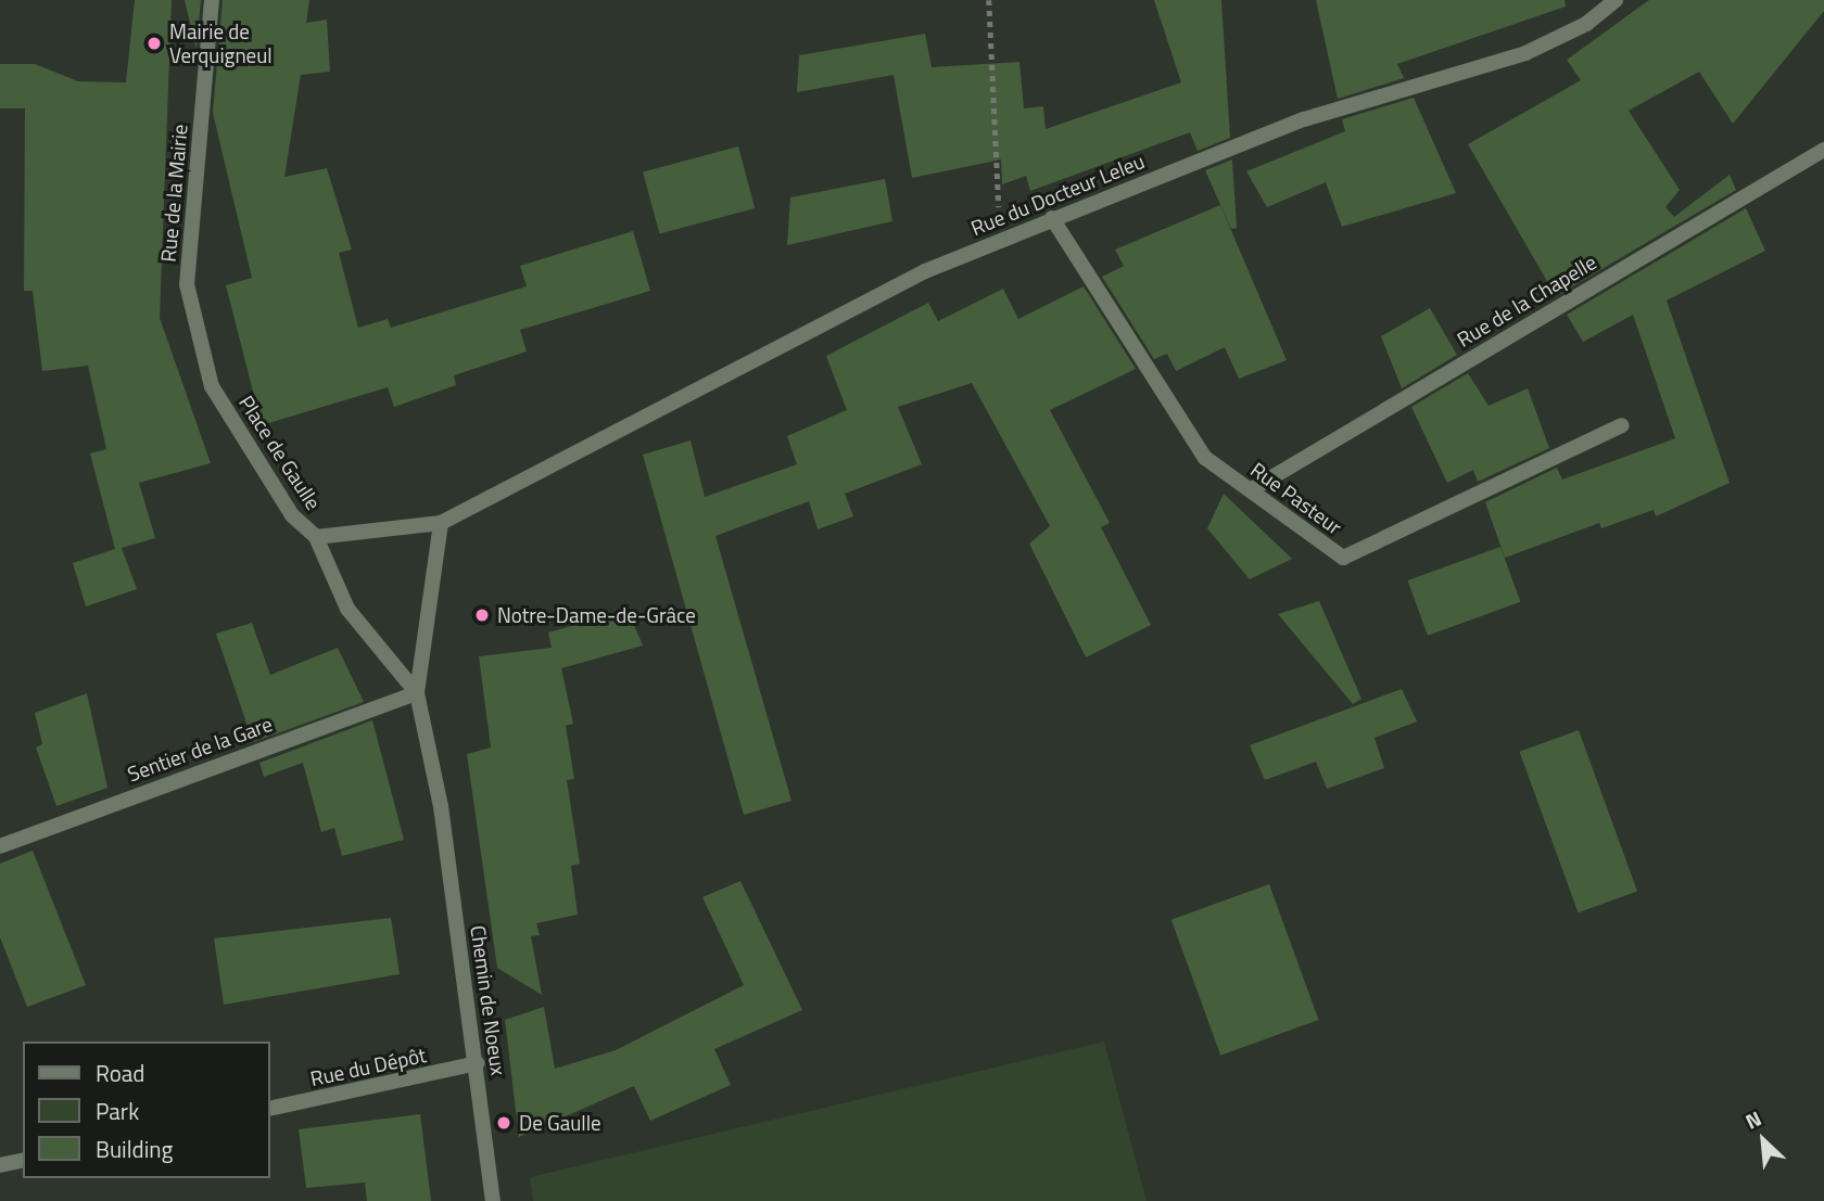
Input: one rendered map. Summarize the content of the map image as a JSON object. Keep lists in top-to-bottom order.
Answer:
{
  "streets": {
    "street": [
      "Rue de la Mairie",
      "Rue du Docteur Leleu",
      "Rue de la Chapelle",
      "Place de Gaulle",
      "Rue Pasteur",
      "Sentier de la Gare",
      "Chemin de Noeux",
      "Rue du Dépôt"
    ]
  },
  "crossings": [
    ["Rue de la Mairie", "Place de Gaulle"],
    ["Rue du Docteur Leleu", "Place de Gaulle"],
    ["Rue du Docteur Leleu", "Rue Pasteur"],
    ["Rue de la Chapelle", "Rue Pasteur"],
    ["Place de Gaulle", "Sentier de la Gare"],
    ["Place de Gaulle", "Chemin de Noeux"],
    ["Chemin de Noeux", "Rue du Dépôt"]
  ],
  "places": ["Mairie de Verquigneul", "Notre-Dame-de-Grâce", "De Gaulle"],
  "legend": ["Road", "Park", "Building"],
  "north": "top left"
}
